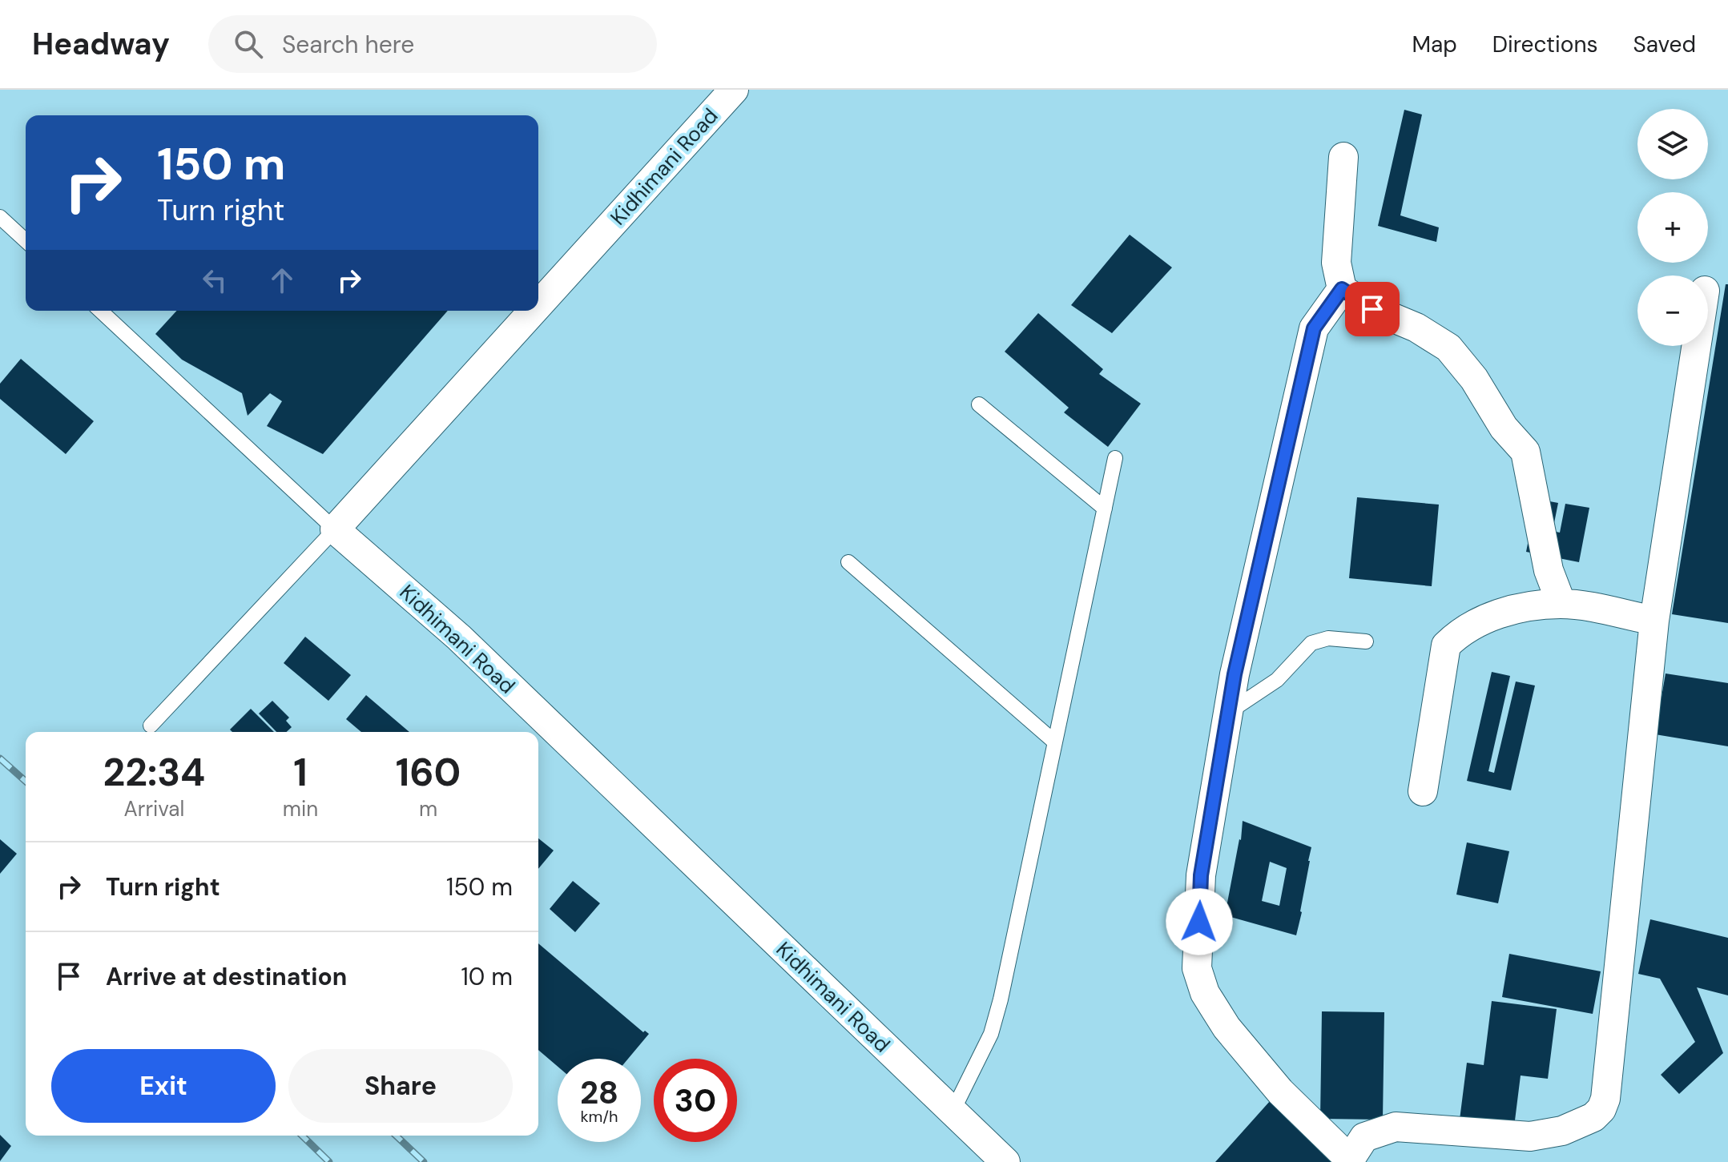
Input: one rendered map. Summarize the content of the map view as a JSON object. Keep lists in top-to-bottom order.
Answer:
{
  "streets": {
    "street": ["Kidhimani Road"]
  },
  "page": {
    "header": "Headway",
    "search": "Search here",
    "nav": ["Map", "Directions", "Saved"],
    "map_buttons": ["+", "−"],
    "turn": ["150 m", "Turn right"],
    "eta": [
      "22:34",
      "Arrival",
      "1",
      "min",
      "160",
      "m"
    ],
    "list": [
      {
        "name": "Turn right",
        "value": "150 m"
      },
      {
        "name": "Arrive at destination",
        "value": "10 m"
      }
    ],
    "buttons": ["Exit", "Share"],
    "speed": "28 km/h",
    "limit": "30"
  }
}
